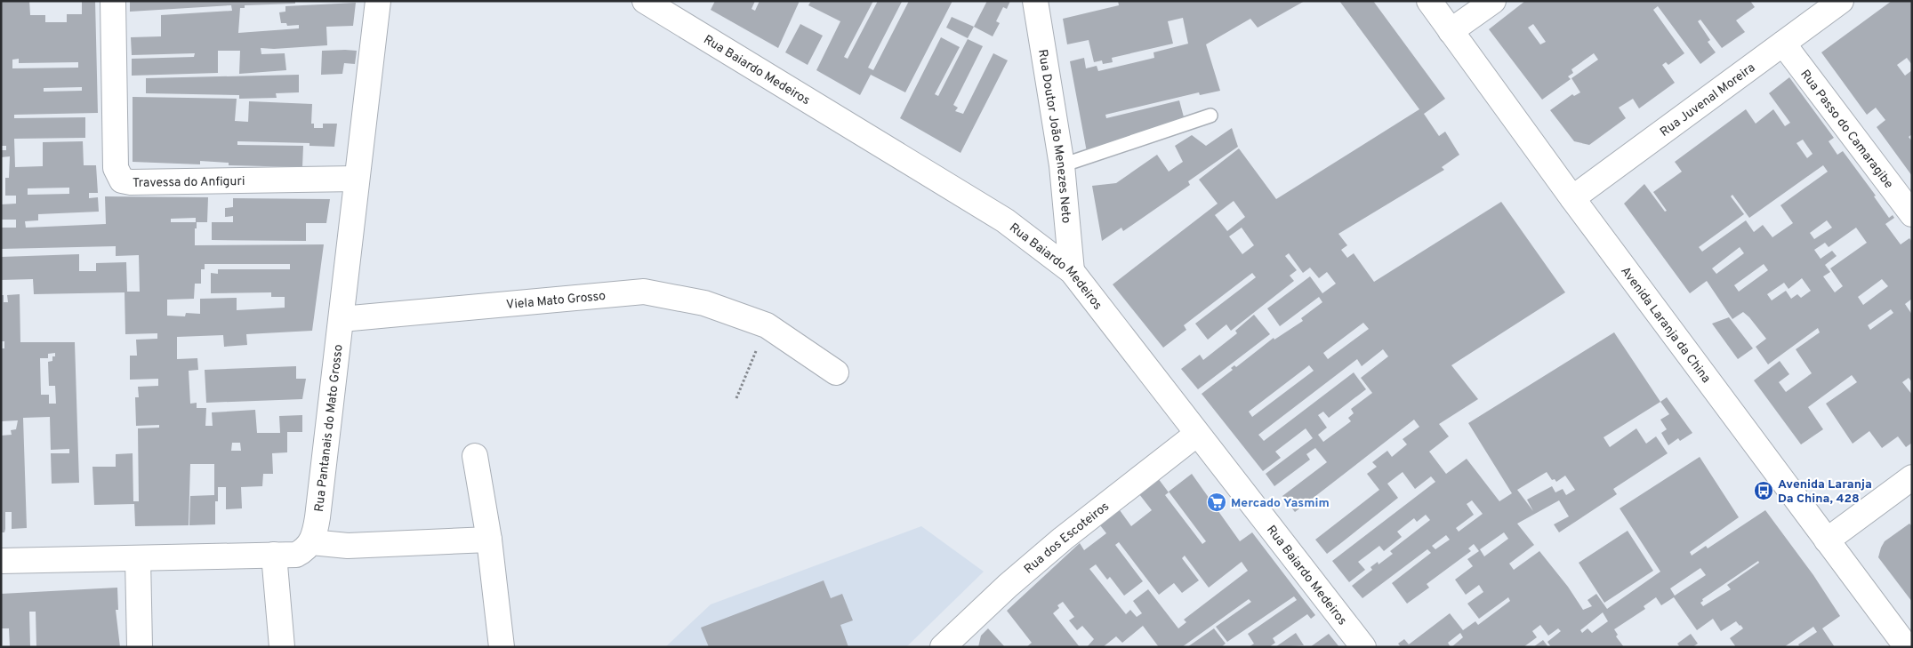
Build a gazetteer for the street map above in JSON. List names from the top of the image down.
{
  "streets": {
    "street": [
      "Rua Baiardo Medeiros",
      "Rua Juvenal Moreira",
      "Rua Passo do Camaragibe",
      "Rua Doutor João Menezes Neto",
      "Travessa do Anfiguri",
      "Viela Mato Grosso",
      "Avenida Laranja da China",
      "Rua Pantanais do Mato Grosso",
      "Rua dos Escoteiros"
    ]
  },
  "crossings": [
    ["Rua Baiardo Medeiros", "Rua Doutor João Menezes Neto"],
    ["Rua Baiardo Medeiros", "Rua dos Escoteiros"],
    ["Rua Juvenal Moreira", "Rua Passo do Camaragibe"],
    ["Rua Juvenal Moreira", "Avenida Laranja da China"],
    ["Travessa do Anfiguri", "Rua Pantanais do Mato Grosso"],
    ["Viela Mato Grosso", "Rua Pantanais do Mato Grosso"]
  ],
  "places": {
    "bus stop": ["Avenida Laranja Da China, 428"],
    "supermarket": ["Mercado Yasmim"]
  }
}
